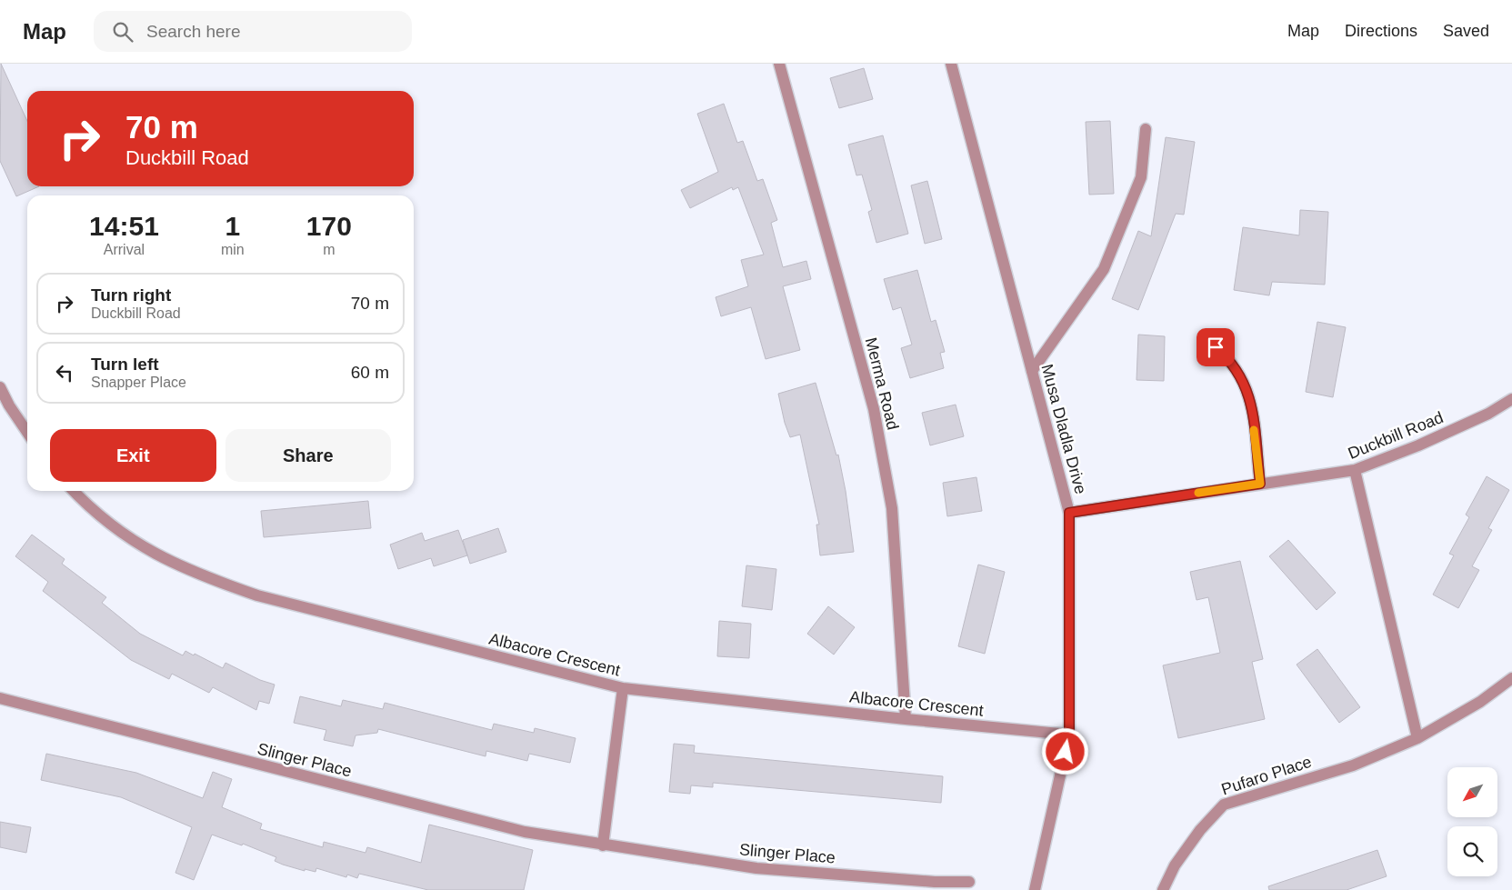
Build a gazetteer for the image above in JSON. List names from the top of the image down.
{
  "streets": {
    "street": [
      "Merma Road",
      "Musa Dladla Drive",
      "Duckbill Road",
      "Albacore Crescent",
      "Slinger Place",
      "Pufaro Place"
    ]
  },
  "crossings": [
    ["Merma Road", "Albacore Crescent"],
    ["Musa Dladla Drive", "Duckbill Road"],
    ["Musa Dladla Drive", "Albacore Crescent"]
  ],
  "north": "bottom left",
  "page": {
    "header": "Map",
    "search": "Search here",
    "nav": ["Map", "Directions", "Saved"],
    "turn": ["70 m", "Duckbill Road"],
    "eta": [
      "14:51",
      "Arrival",
      "1",
      "min",
      "170",
      "m"
    ],
    "list": [
      {
        "name": "Turn right",
        "note": "Duckbill Road",
        "value": "70 m"
      },
      {
        "name": "Turn left",
        "note": "Snapper Place",
        "value": "60 m"
      }
    ],
    "buttons": ["Exit", "Share"]
  }
}
